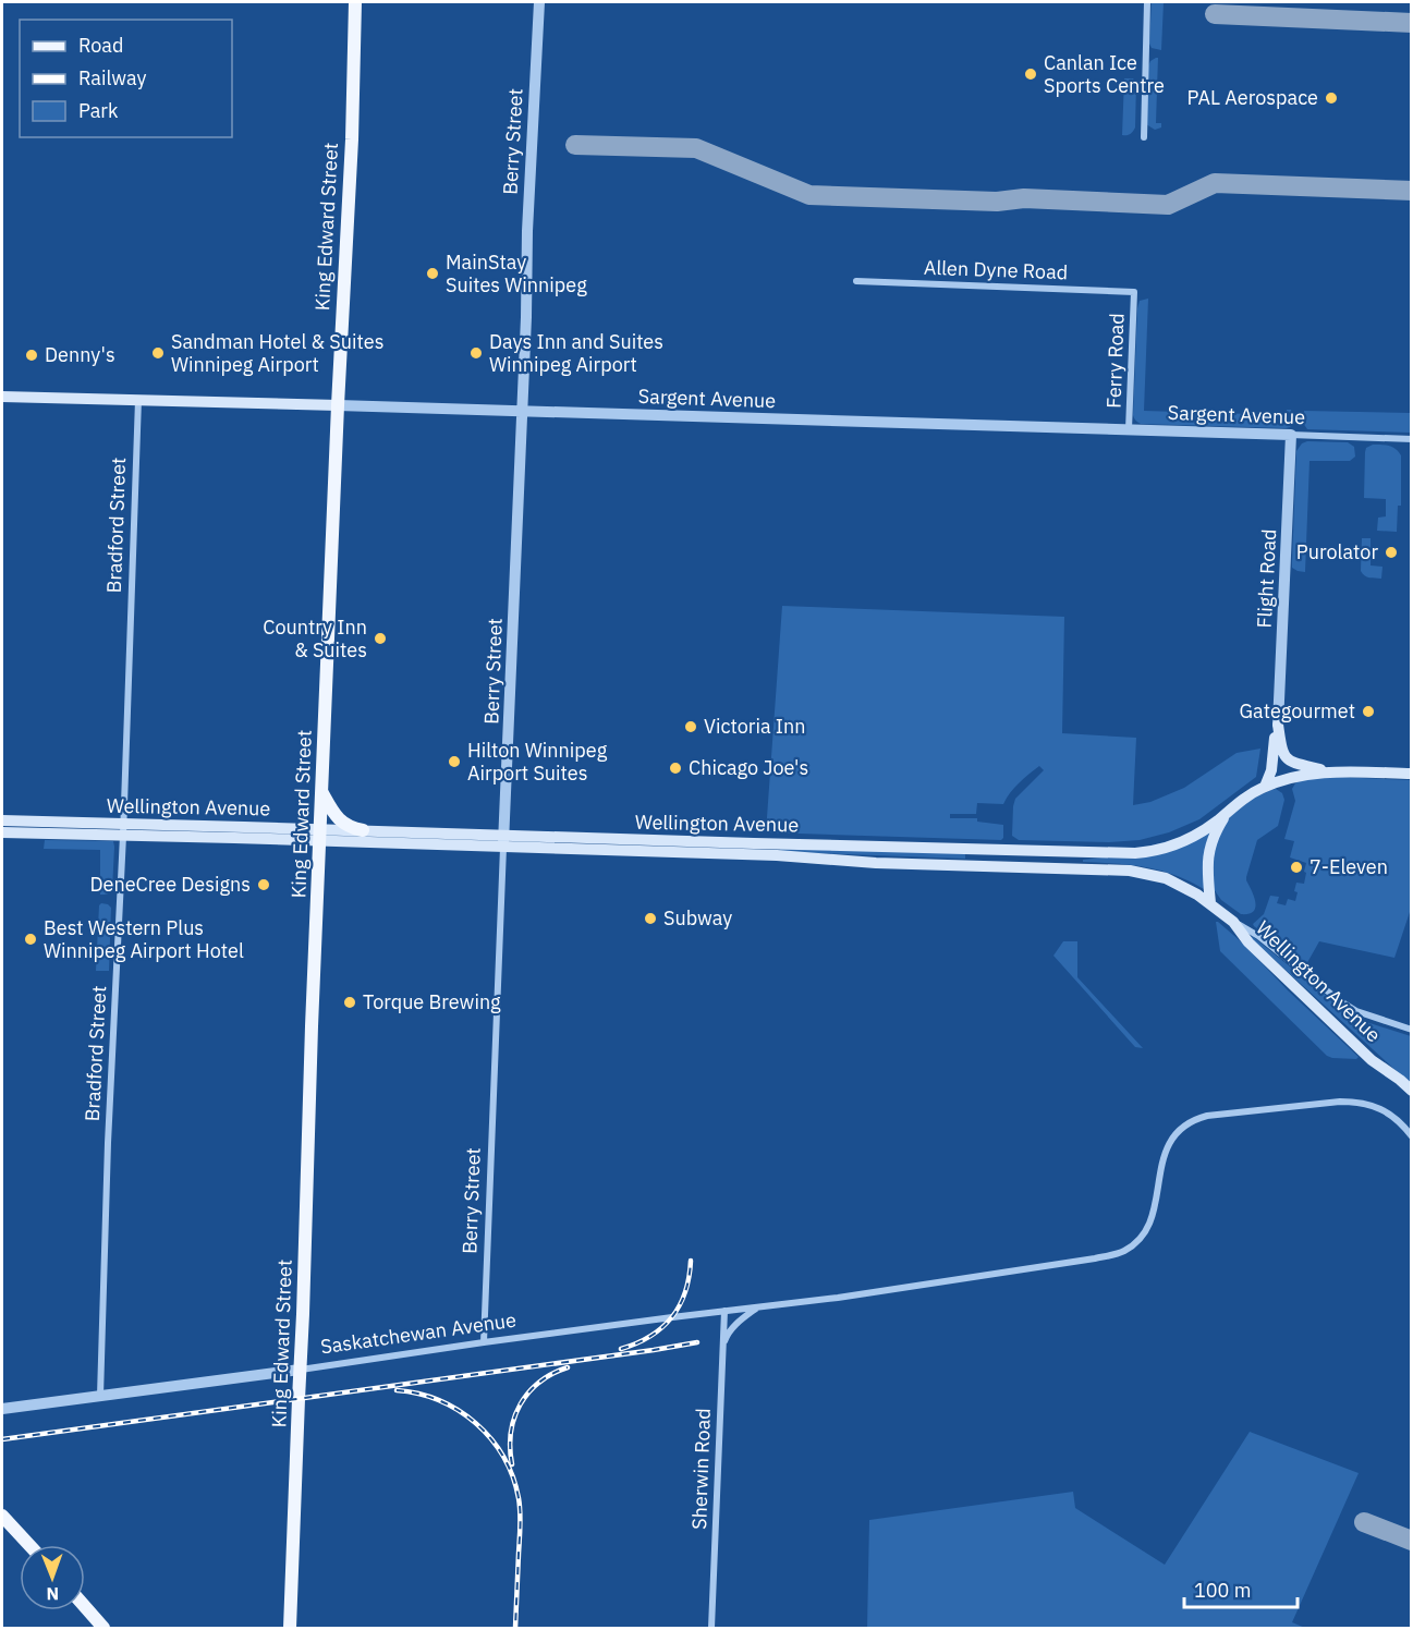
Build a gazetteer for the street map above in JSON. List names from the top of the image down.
{
  "streets": {
    "main road": ["King Edward Street", "Sargent Avenue", "Wellington Avenue"],
    "street": [
      "Berry Street",
      "Allen Dyne Road",
      "Ferry Road",
      "Bradford Street",
      "Flight Road",
      "Saskatchewan Avenue",
      "Sherwin Road"
    ]
  },
  "crossings": [
    ["Berry Street", "Sargent Avenue"],
    ["Berry Street", "Wellington Avenue"],
    ["Berry Street", "Saskatchewan Avenue"],
    ["King Edward Street", "Sargent Avenue"],
    ["King Edward Street", "Wellington Avenue"],
    ["King Edward Street", "Saskatchewan Avenue"],
    ["Allen Dyne Road", "Ferry Road"],
    ["Ferry Road", "Sargent Avenue"],
    ["Sargent Avenue", "Bradford Street"],
    ["Sargent Avenue", "Flight Road"],
    ["Bradford Street", "Wellington Avenue"],
    ["Bradford Street", "Saskatchewan Avenue"],
    ["Saskatchewan Avenue", "Sherwin Road"]
  ],
  "places": [
    "Canlan Ice Sports Centre",
    "PAL Aerospace",
    "MainStay Suites Winnipeg",
    "Sandman Hotel & Suites Winnipeg Airport",
    "Days Inn and Suites Winnipeg Airport",
    "Denny's",
    "Purolator",
    "Country Inn & Suites",
    "Gategourmet",
    "Victoria Inn",
    "Hilton Winnipeg Airport Suites",
    "Chicago Joe's",
    "7-Eleven",
    "DeneCree Designs",
    "Subway",
    "Best Western Plus Winnipeg Airport Hotel",
    "Torque Brewing"
  ],
  "legend": ["Road", "Railway", "Park"],
  "scale_bar": "100 m",
  "north": "bottom"
}
